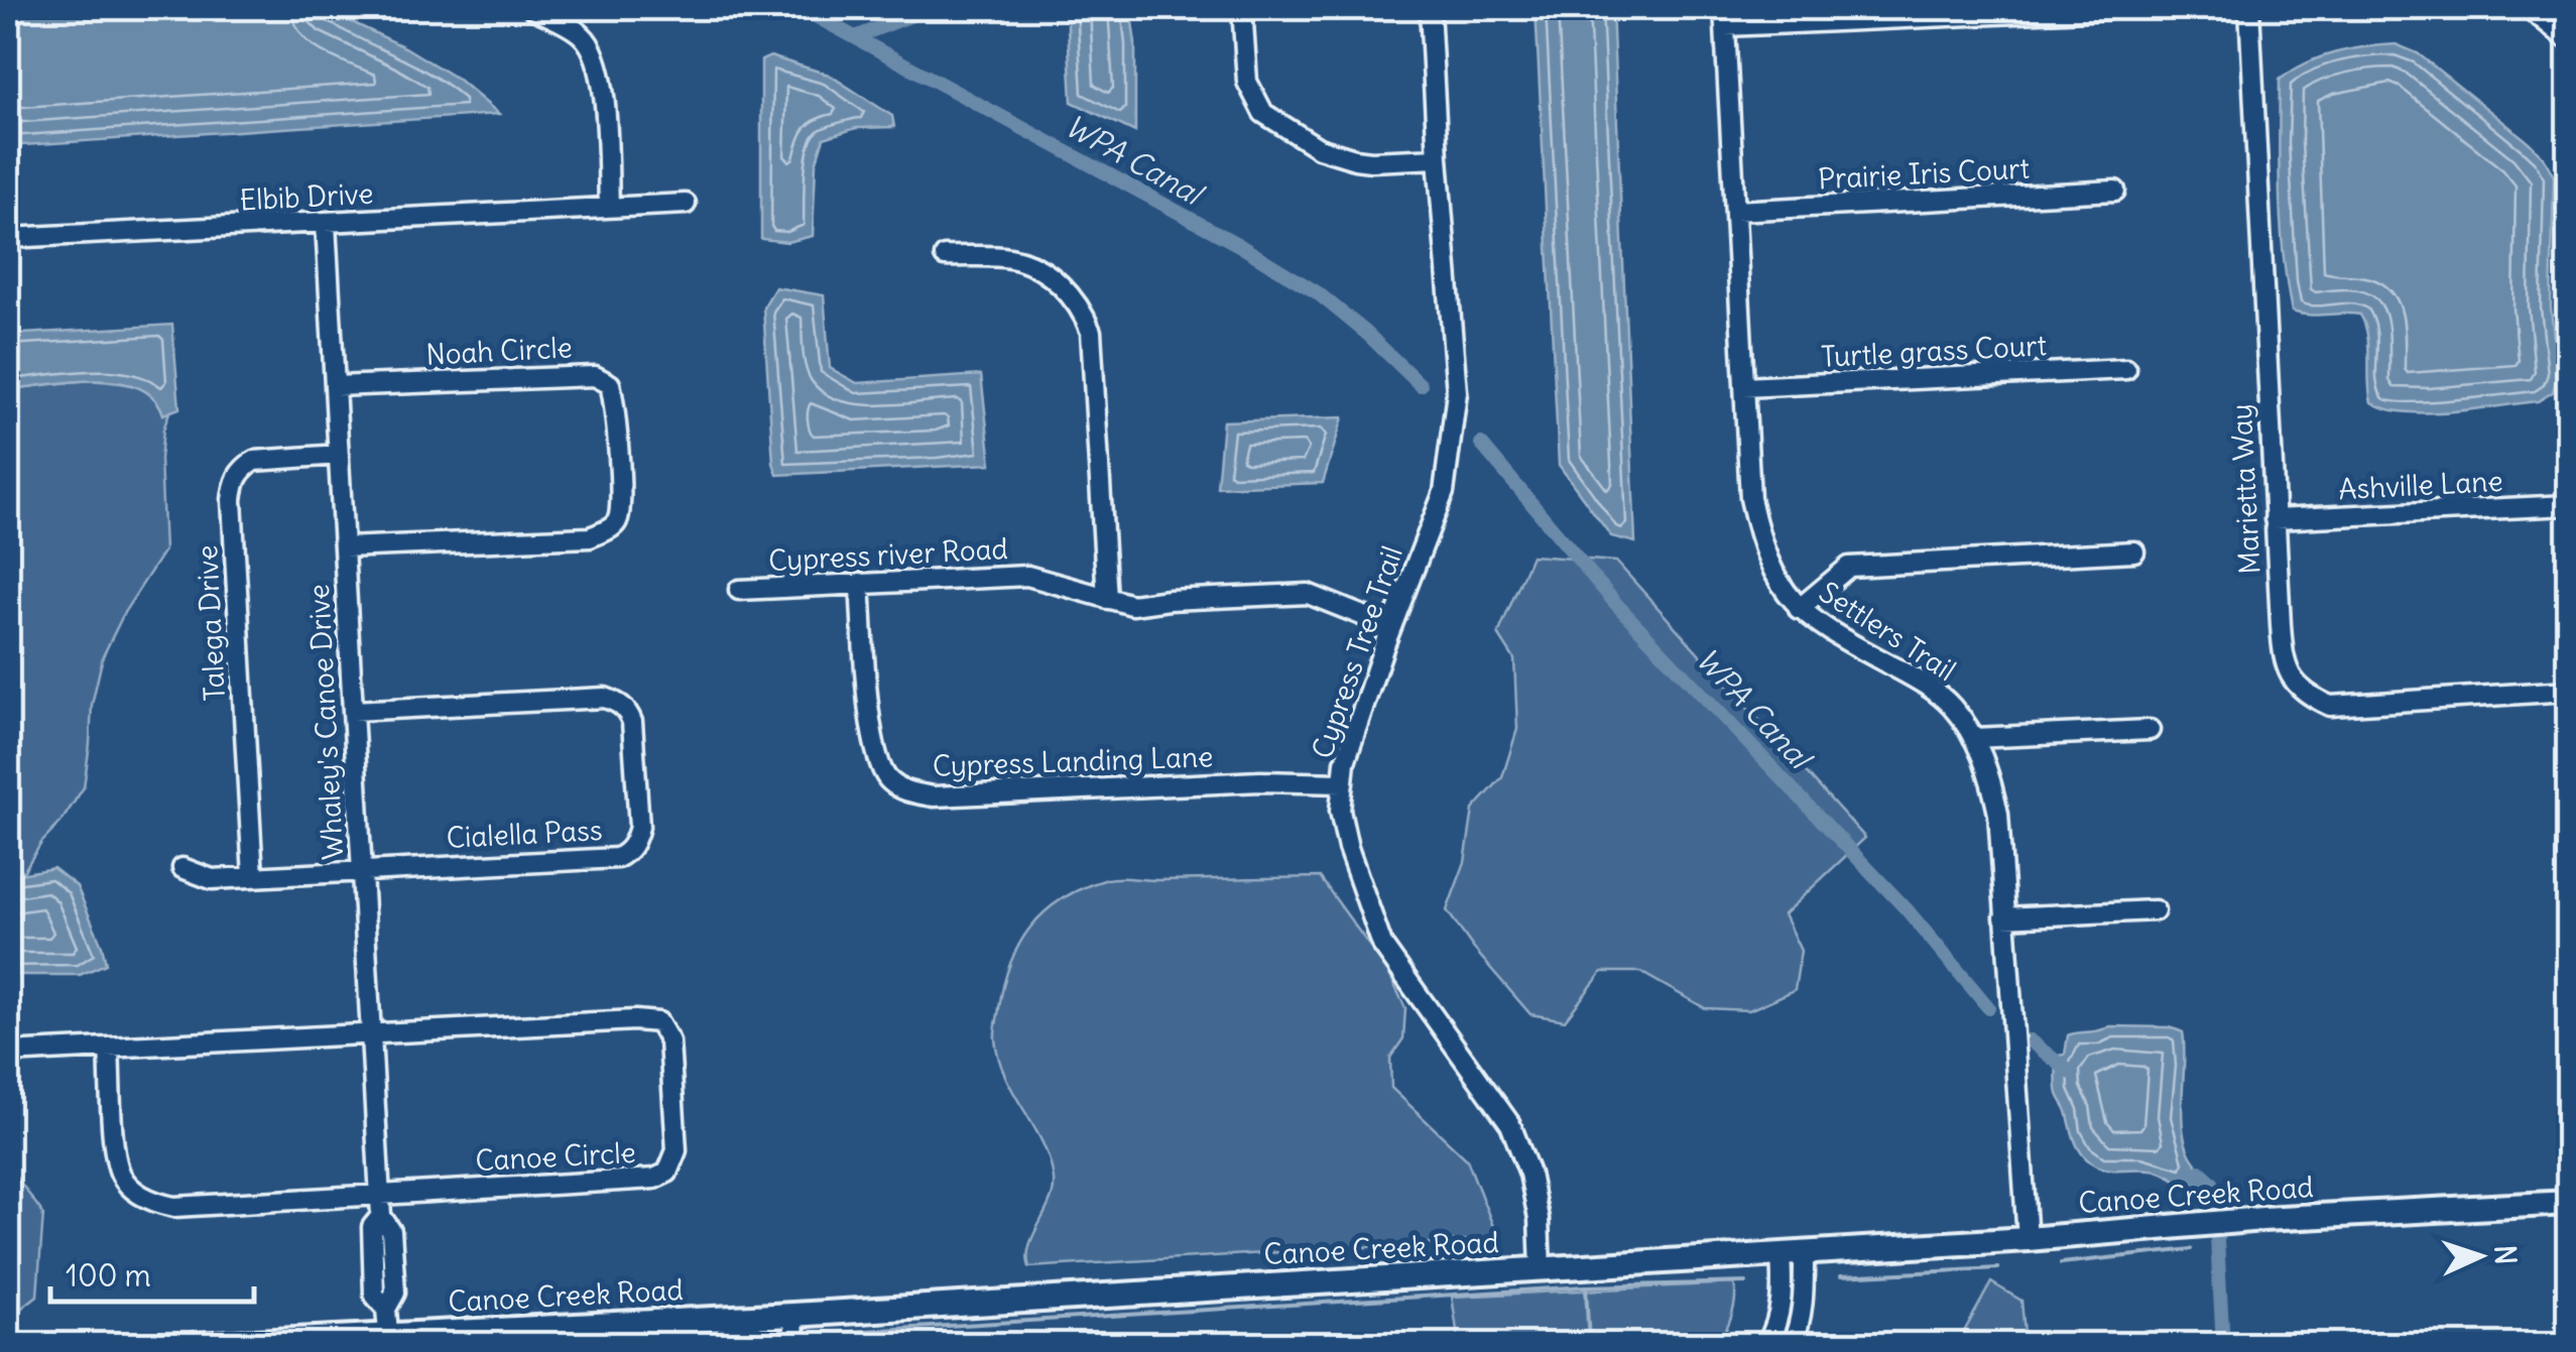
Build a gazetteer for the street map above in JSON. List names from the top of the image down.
{
  "streets": {
    "main road": ["Canoe Creek Road"],
    "street": [
      "Prairie Iris Court",
      "Elbib Drive",
      "Noah Circle",
      "Turtle grass Court",
      "Ashville Lane",
      "Marietta Way",
      "Cypress river Road",
      "Talega Drive",
      "Settlers Trail",
      "Cypress Tree Trail",
      "Whaley's Canoe Drive",
      "Cypress Landing Lane",
      "Cialella Pass",
      "Canoe Circle"
    ]
  },
  "crossings": [
    ["Prairie Iris Court", "Settlers Trail"],
    ["Elbib Drive", "Whaley's Canoe Drive"],
    ["Noah Circle", "Whaley's Canoe Drive"],
    ["Turtle grass Court", "Settlers Trail"],
    ["Ashville Lane", "Marietta Way"],
    ["Cypress river Road", "Cypress Tree Trail"],
    ["Cypress river Road", "Cypress Landing Lane"],
    ["Talega Drive", "Whaley's Canoe Drive"],
    ["Talega Drive", "Cialella Pass"],
    ["Settlers Trail", "Canoe Creek Road"],
    ["Cypress Tree Trail", "Cypress Landing Lane"],
    ["Cypress Tree Trail", "Canoe Creek Road"],
    ["Whaley's Canoe Drive", "Cialella Pass"],
    ["Whaley's Canoe Drive", "Canoe Circle"],
    ["Whaley's Canoe Drive", "Canoe Creek Road"]
  ],
  "water": ["WPA Canal"],
  "scale_bar": "100 m",
  "north": "right"
}
